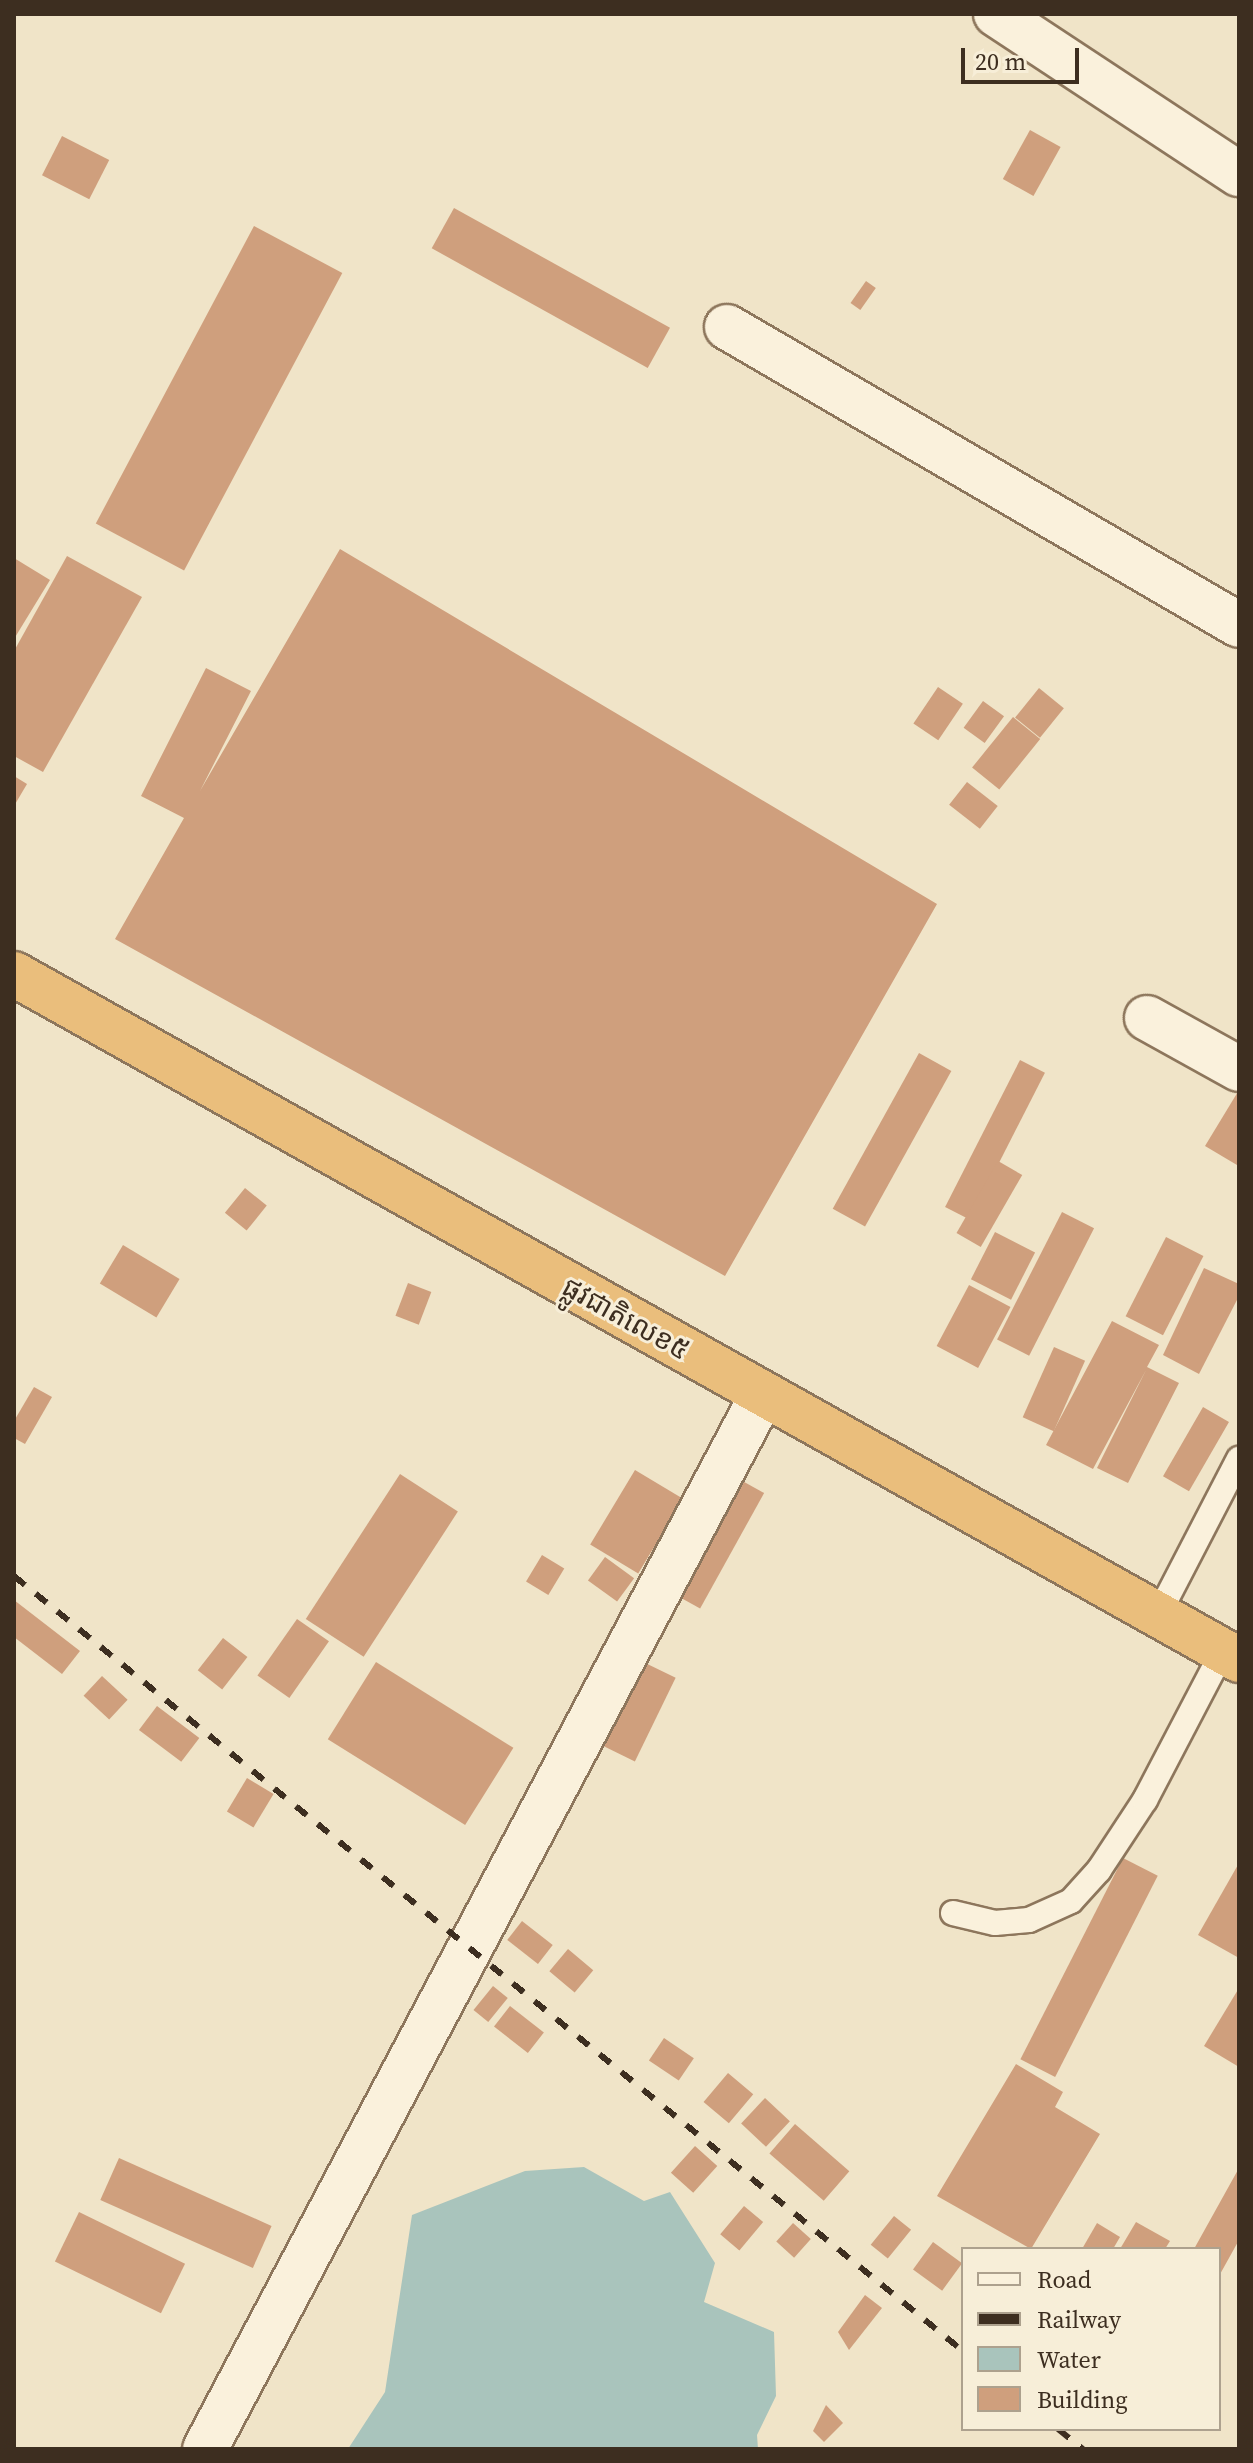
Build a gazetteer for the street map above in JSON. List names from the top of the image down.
{
  "streets": {
    "highway": ["ផ្លូវជាតិលេខ៥"]
  },
  "legend": [
    "Road",
    "Railway",
    "Water",
    "Building"
  ],
  "scale_bar": "20 m"
}
